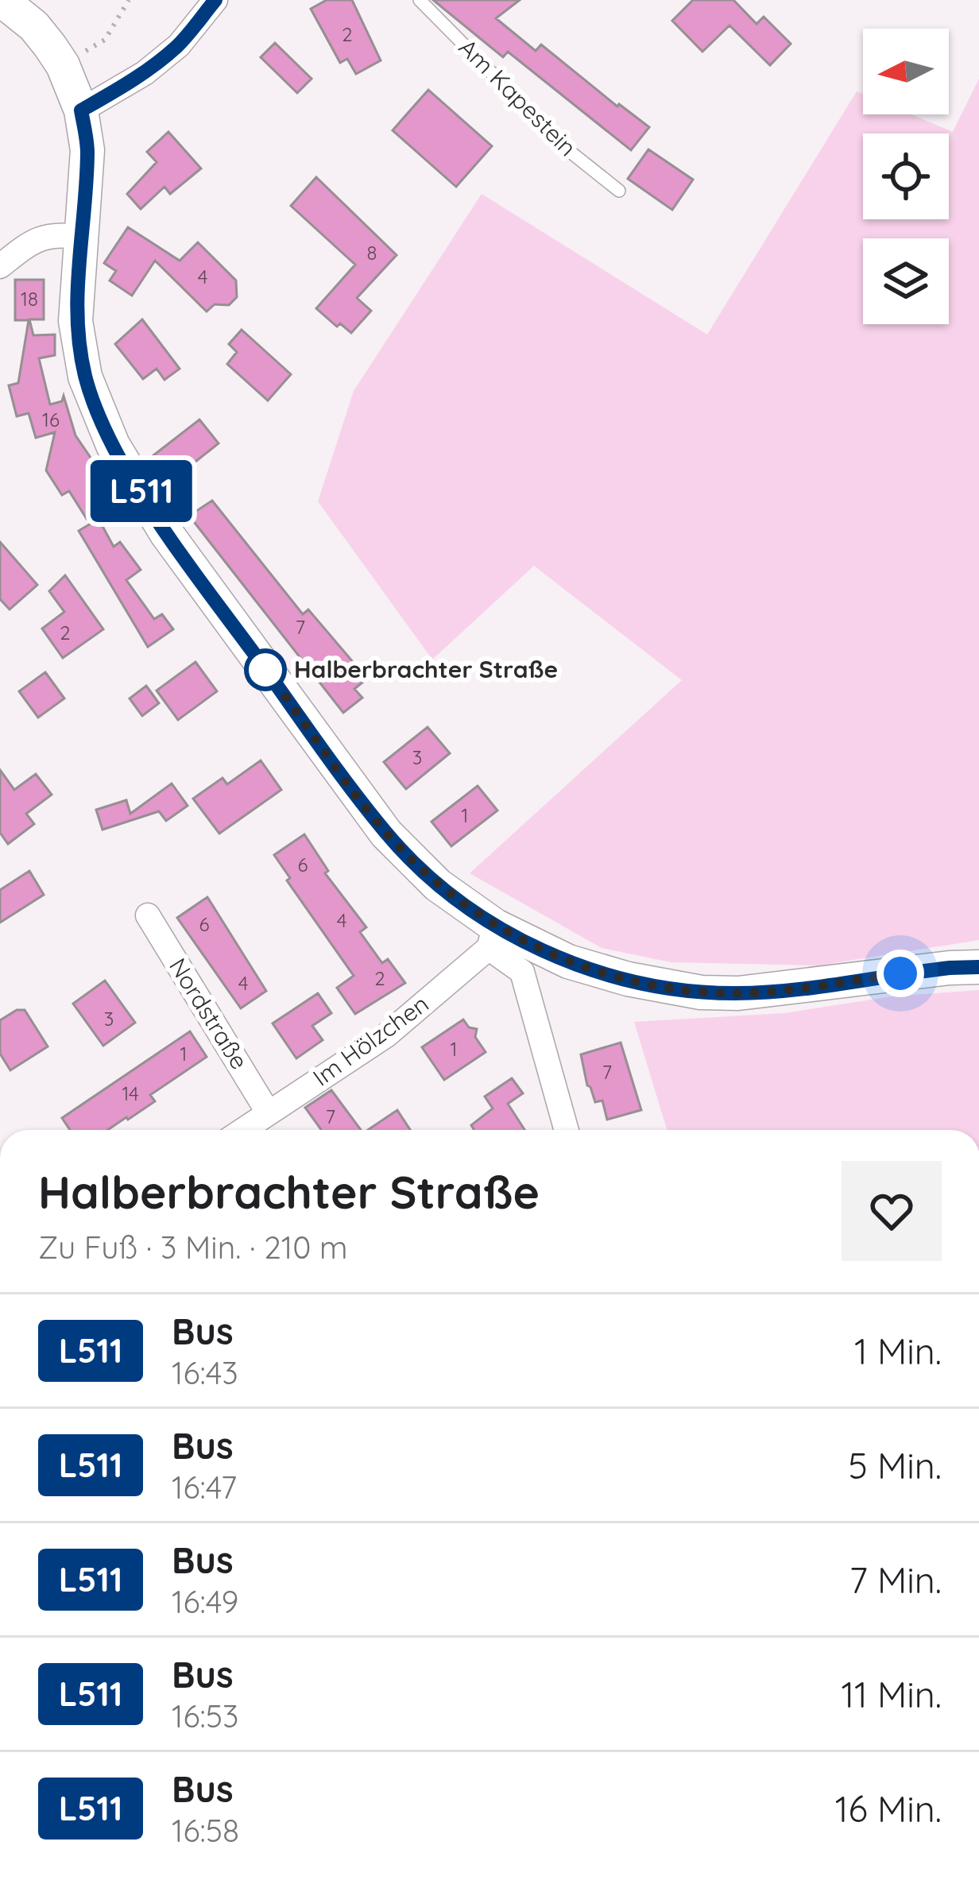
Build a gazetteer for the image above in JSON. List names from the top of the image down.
{
  "streets": {
    "street": ["Nordstraße", "Im Hölzchen"],
    "lane": ["Am Kapestein"]
  },
  "crossings": [
    ["Nordstraße", "Im Hölzchen"]
  ],
  "places": ["Halberbrachter Straße"],
  "lines": ["bus line L511"],
  "house_numbers": [
    "2",
    "8",
    "4",
    "18",
    "16",
    "7",
    "2",
    "3",
    "1",
    "6",
    "4",
    "6",
    "2",
    "4",
    "3",
    "1",
    "1",
    "7",
    "14",
    "7"
  ],
  "north": "left",
  "page": {
    "on_map": "L511",
    "heading": ["Halberbrachter Straße", "Zu Fuß · 3 Min. · 210 m"],
    "list": [
      {
        "mark": "L511",
        "name": "Bus",
        "note": "16:43",
        "value": "1 Min."
      },
      {
        "mark": "L511",
        "name": "Bus",
        "note": "16:47",
        "value": "5 Min."
      },
      {
        "mark": "L511",
        "name": "Bus",
        "note": "16:49",
        "value": "7 Min."
      },
      {
        "mark": "L511",
        "name": "Bus",
        "note": "16:53",
        "value": "11 Min."
      },
      {
        "mark": "L511",
        "name": "Bus",
        "note": "16:58",
        "value": "16 Min."
      }
    ]
  }
}
